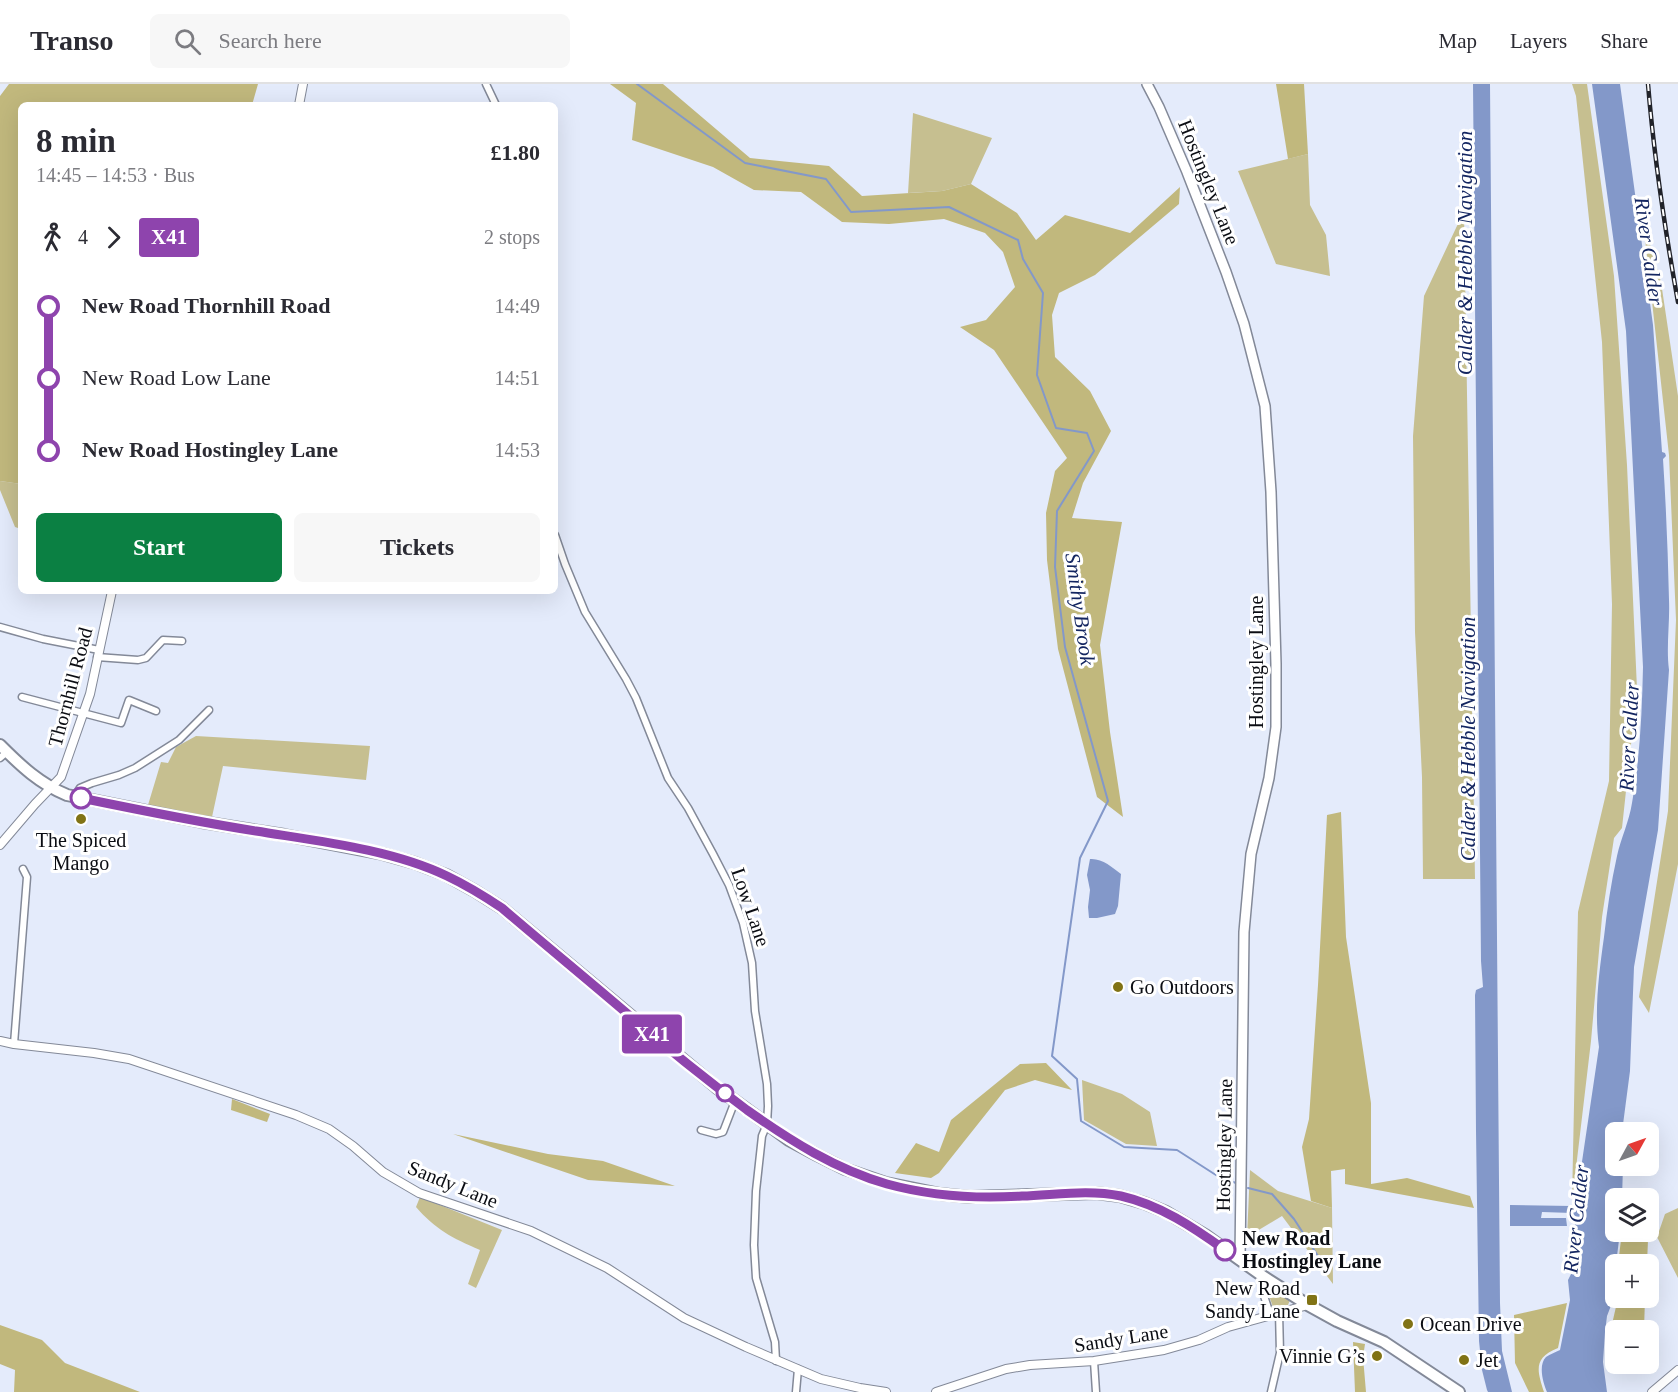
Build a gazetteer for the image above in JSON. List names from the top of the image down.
{
  "streets": {
    "main road": ["Hostingley Lane"],
    "street": ["Thornhill Road", "Low Lane", "Sandy Lane"]
  },
  "crossings": [
    ["Low Lane", "Sandy Lane"]
  ],
  "water": ["River Calder", "Calder & Hebble Navigation", "Smithy Brook"],
  "places": {
    "other": [
      "The Spiced Mango",
      "Go Outdoors",
      "New Road Hostingley Lane",
      "Ocean Drive",
      "Vinnie G’s",
      "Jet"
    ],
    "transit": ["New Road Sandy Lane"]
  },
  "lines": ["bus line X41"],
  "north": "top right",
  "page": {
    "header": "Transo",
    "search": "Search here",
    "nav": ["Map", "Layers", "Share"],
    "on_map": "X41",
    "heading": ["8 min", "14:45 – 14:53 · Bus", "£1.80"],
    "legs": ["4", "X41", "2 stops"],
    "list": [
      {
        "name": "New Road Thornhill Road",
        "value": "14:49"
      },
      {
        "name": "New Road Low Lane",
        "value": "14:51"
      },
      {
        "name": "New Road Hostingley Lane",
        "value": "14:53"
      }
    ],
    "buttons": ["Start", "Tickets"],
    "map_buttons": ["+", "−"]
  }
}
